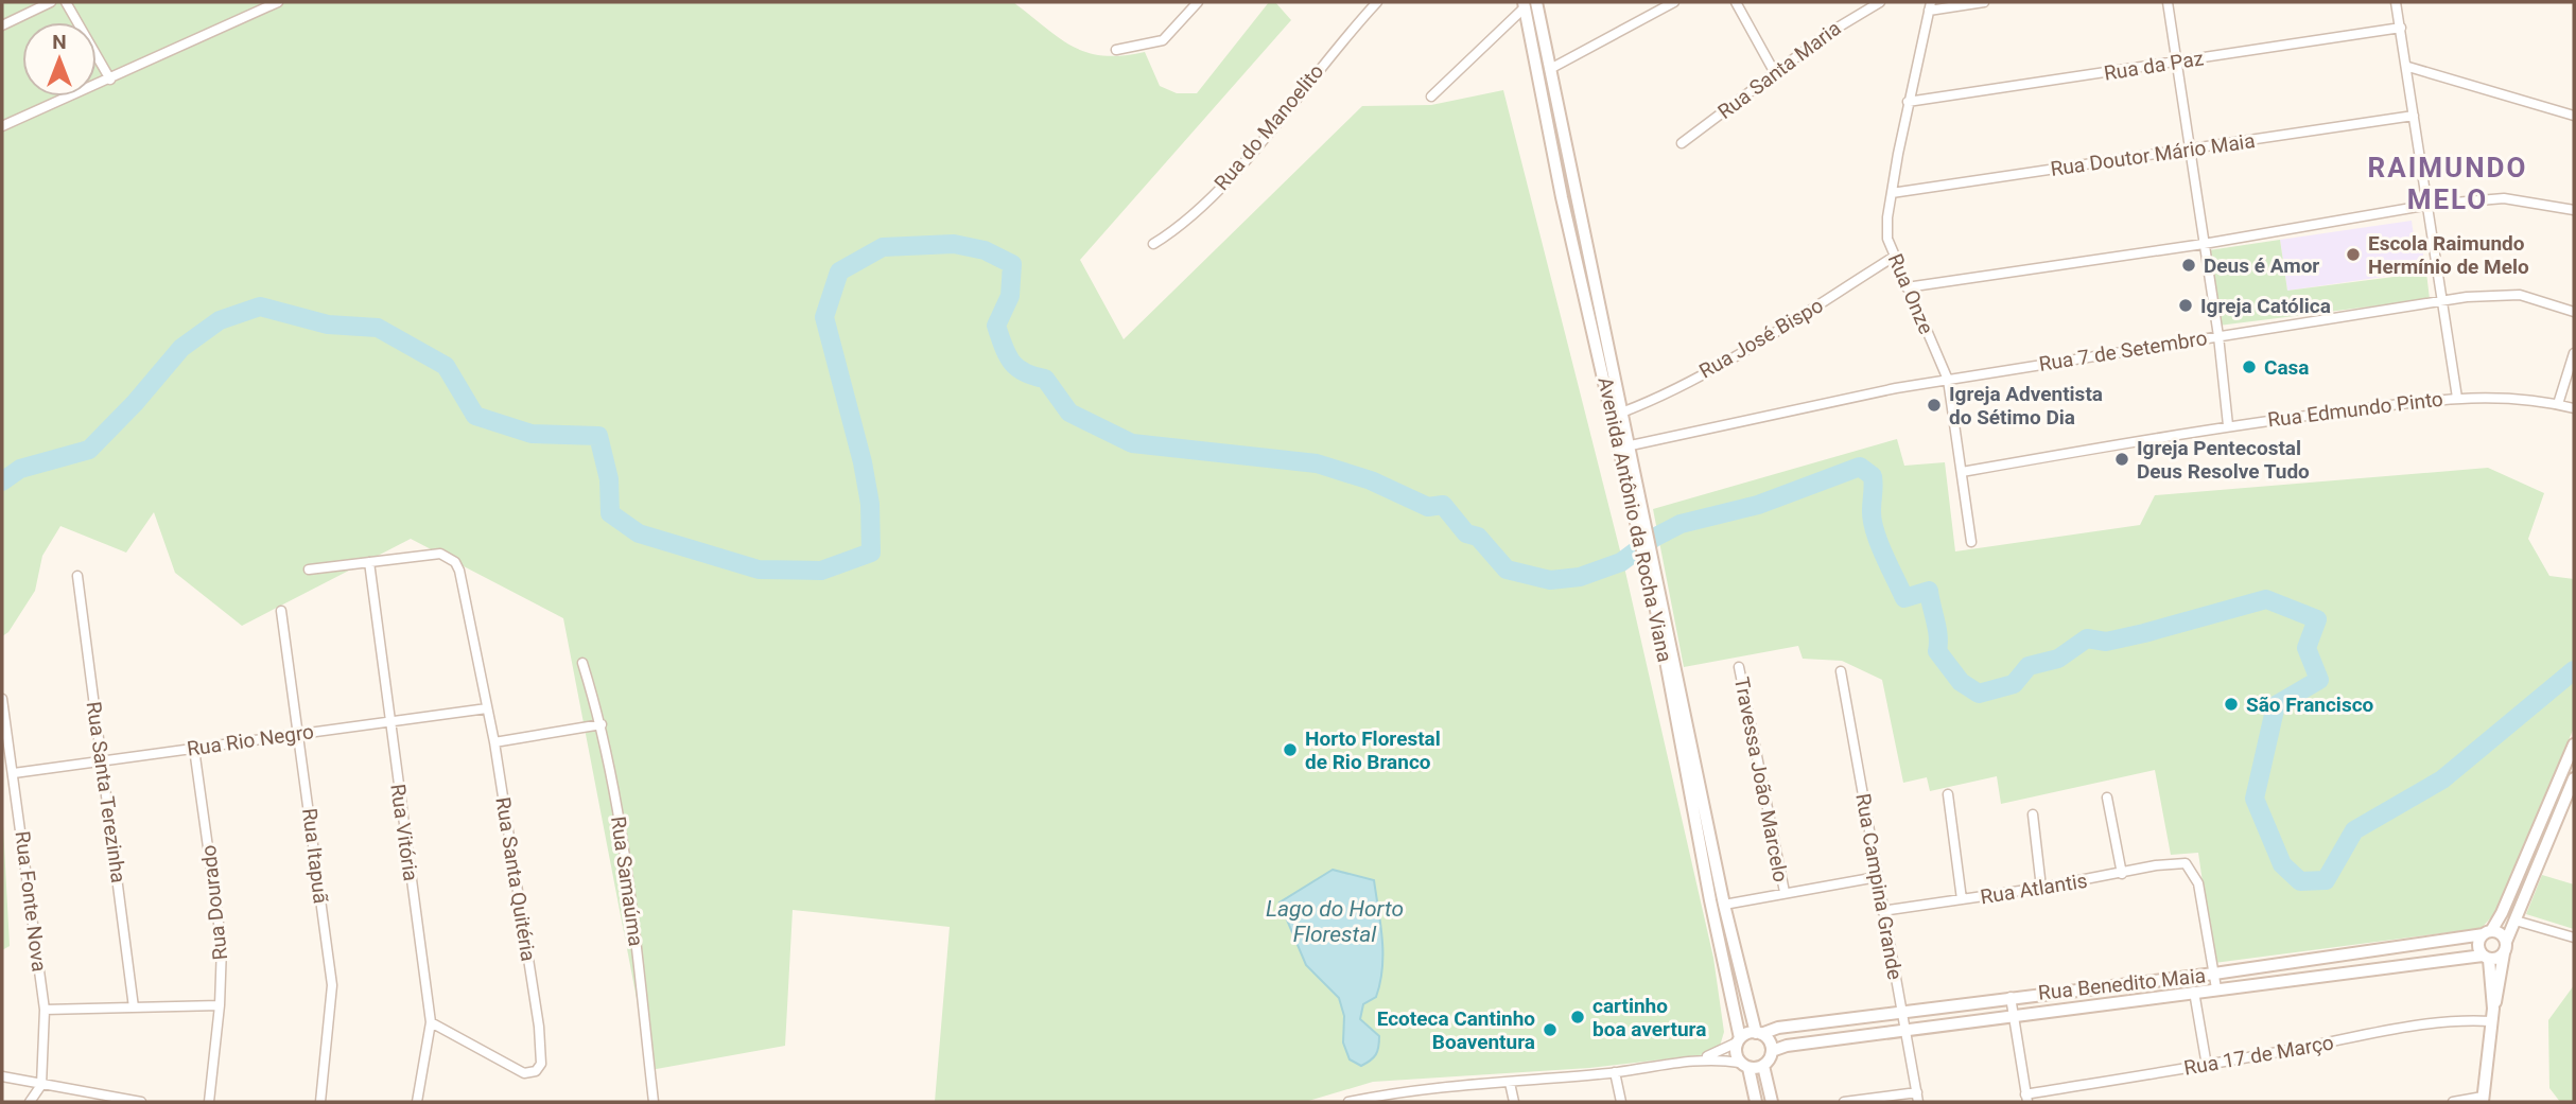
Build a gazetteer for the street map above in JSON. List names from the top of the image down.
{
  "streets": {
    "main road": ["Avenida Antônio da Rocha Viana", "Rua Benedito Maia"],
    "street": [
      "Rua da Paz",
      "Rua Santa Maria",
      "Rua do Manoelito",
      "Rua Doutor Mário Maia",
      "Rua Onze",
      "Rua José Bispo",
      "Rua 7 de Setembro",
      "Rua Edmundo Pinto",
      "Rua Rio Negro",
      "Travessa João Marcelo",
      "Rua Santa Terezinha",
      "Rua Vitória",
      "Rua Itapuã",
      "Rua Santa Quitéria",
      "Rua Samaúma",
      "Rua Campina Grande",
      "Rua Atlantis",
      "Rua Fonte Nova",
      "Rua Dourado",
      "Rua 17 de Março"
    ]
  },
  "crossings": [
    ["Rua da Paz", "Rua Onze"],
    ["Rua Doutor Mário Maia", "Rua Onze"],
    ["Rua Onze", "Rua José Bispo"],
    ["Rua Onze", "Rua 7 de Setembro"],
    ["Rua Onze", "Rua Edmundo Pinto"],
    ["Rua José Bispo", "Avenida Antônio da Rocha Viana"],
    ["Rua 7 de Setembro", "Avenida Antônio da Rocha Viana"],
    ["Avenida Antônio da Rocha Viana", "Rua Benedito Maia"],
    ["Rua Rio Negro", "Rua Santa Terezinha"],
    ["Rua Rio Negro", "Rua Vitória"],
    ["Rua Rio Negro", "Rua Itapuã"],
    ["Rua Rio Negro", "Rua Santa Quitéria"],
    ["Rua Rio Negro", "Rua Fonte Nova"],
    ["Rua Rio Negro", "Rua Dourado"],
    ["Rua Vitória", "Rua Santa Quitéria"],
    ["Rua Campina Grande", "Rua Atlantis"],
    ["Rua Campina Grande", "Rua Benedito Maia"],
    ["Rua Atlantis", "Rua Benedito Maia"]
  ],
  "districts": ["RAIMUNDO MELO"],
  "water": ["Lago do Horto Florestal"],
  "places": [
    "Escola Raimundo Hermínio de Melo",
    "Deus é Amor",
    "Igreja Católica",
    "Casa",
    "Igreja Adventista do Sétimo Dia",
    "Igreja Pentecostal Deus Resolve Tudo",
    "São Francisco",
    "Horto Florestal de Rio Branco",
    "cartinho boa avertura",
    "Ecoteca Cantinho Boaventura"
  ],
  "north": "top"
}
